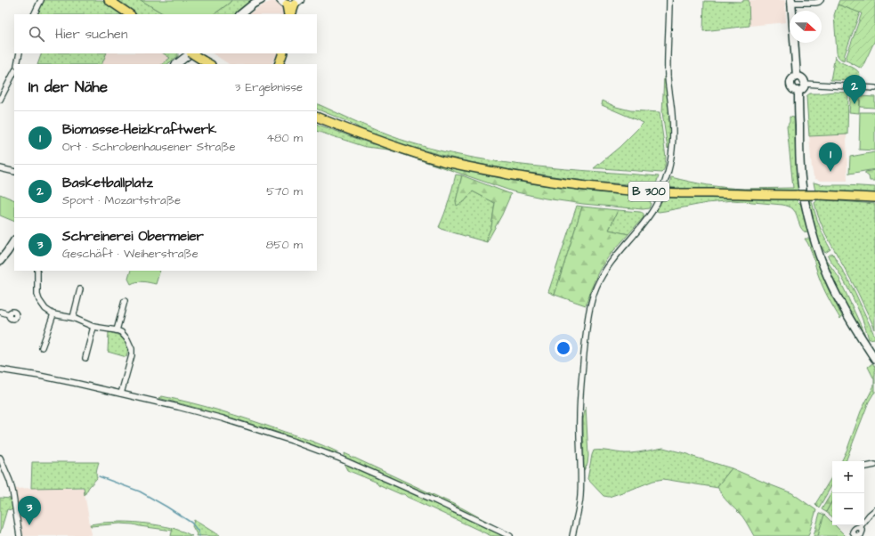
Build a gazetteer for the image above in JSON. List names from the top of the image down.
{
  "streets": {
    "highway": ["B 300"]
  },
  "north": "right",
  "page": {
    "search": "Hier suchen",
    "heading": ["In der Nähe", "3 Ergebnisse"],
    "pins": ["2", "1", "3"],
    "list": [
      {
        "mark": "1",
        "name": "Biomasse-Heizkraftwerk",
        "note": "Ort · Schrobenhausener Straße",
        "value": "480 m"
      },
      {
        "mark": "2",
        "name": "Basketballplatz",
        "note": "Sport · Mozartstraße",
        "value": "570 m"
      },
      {
        "mark": "3",
        "name": "Schreinerei Obermeier",
        "note": "Geschäft · Weiherstraße",
        "value": "850 m"
      }
    ],
    "map_buttons": ["+", "−"]
  }
}
